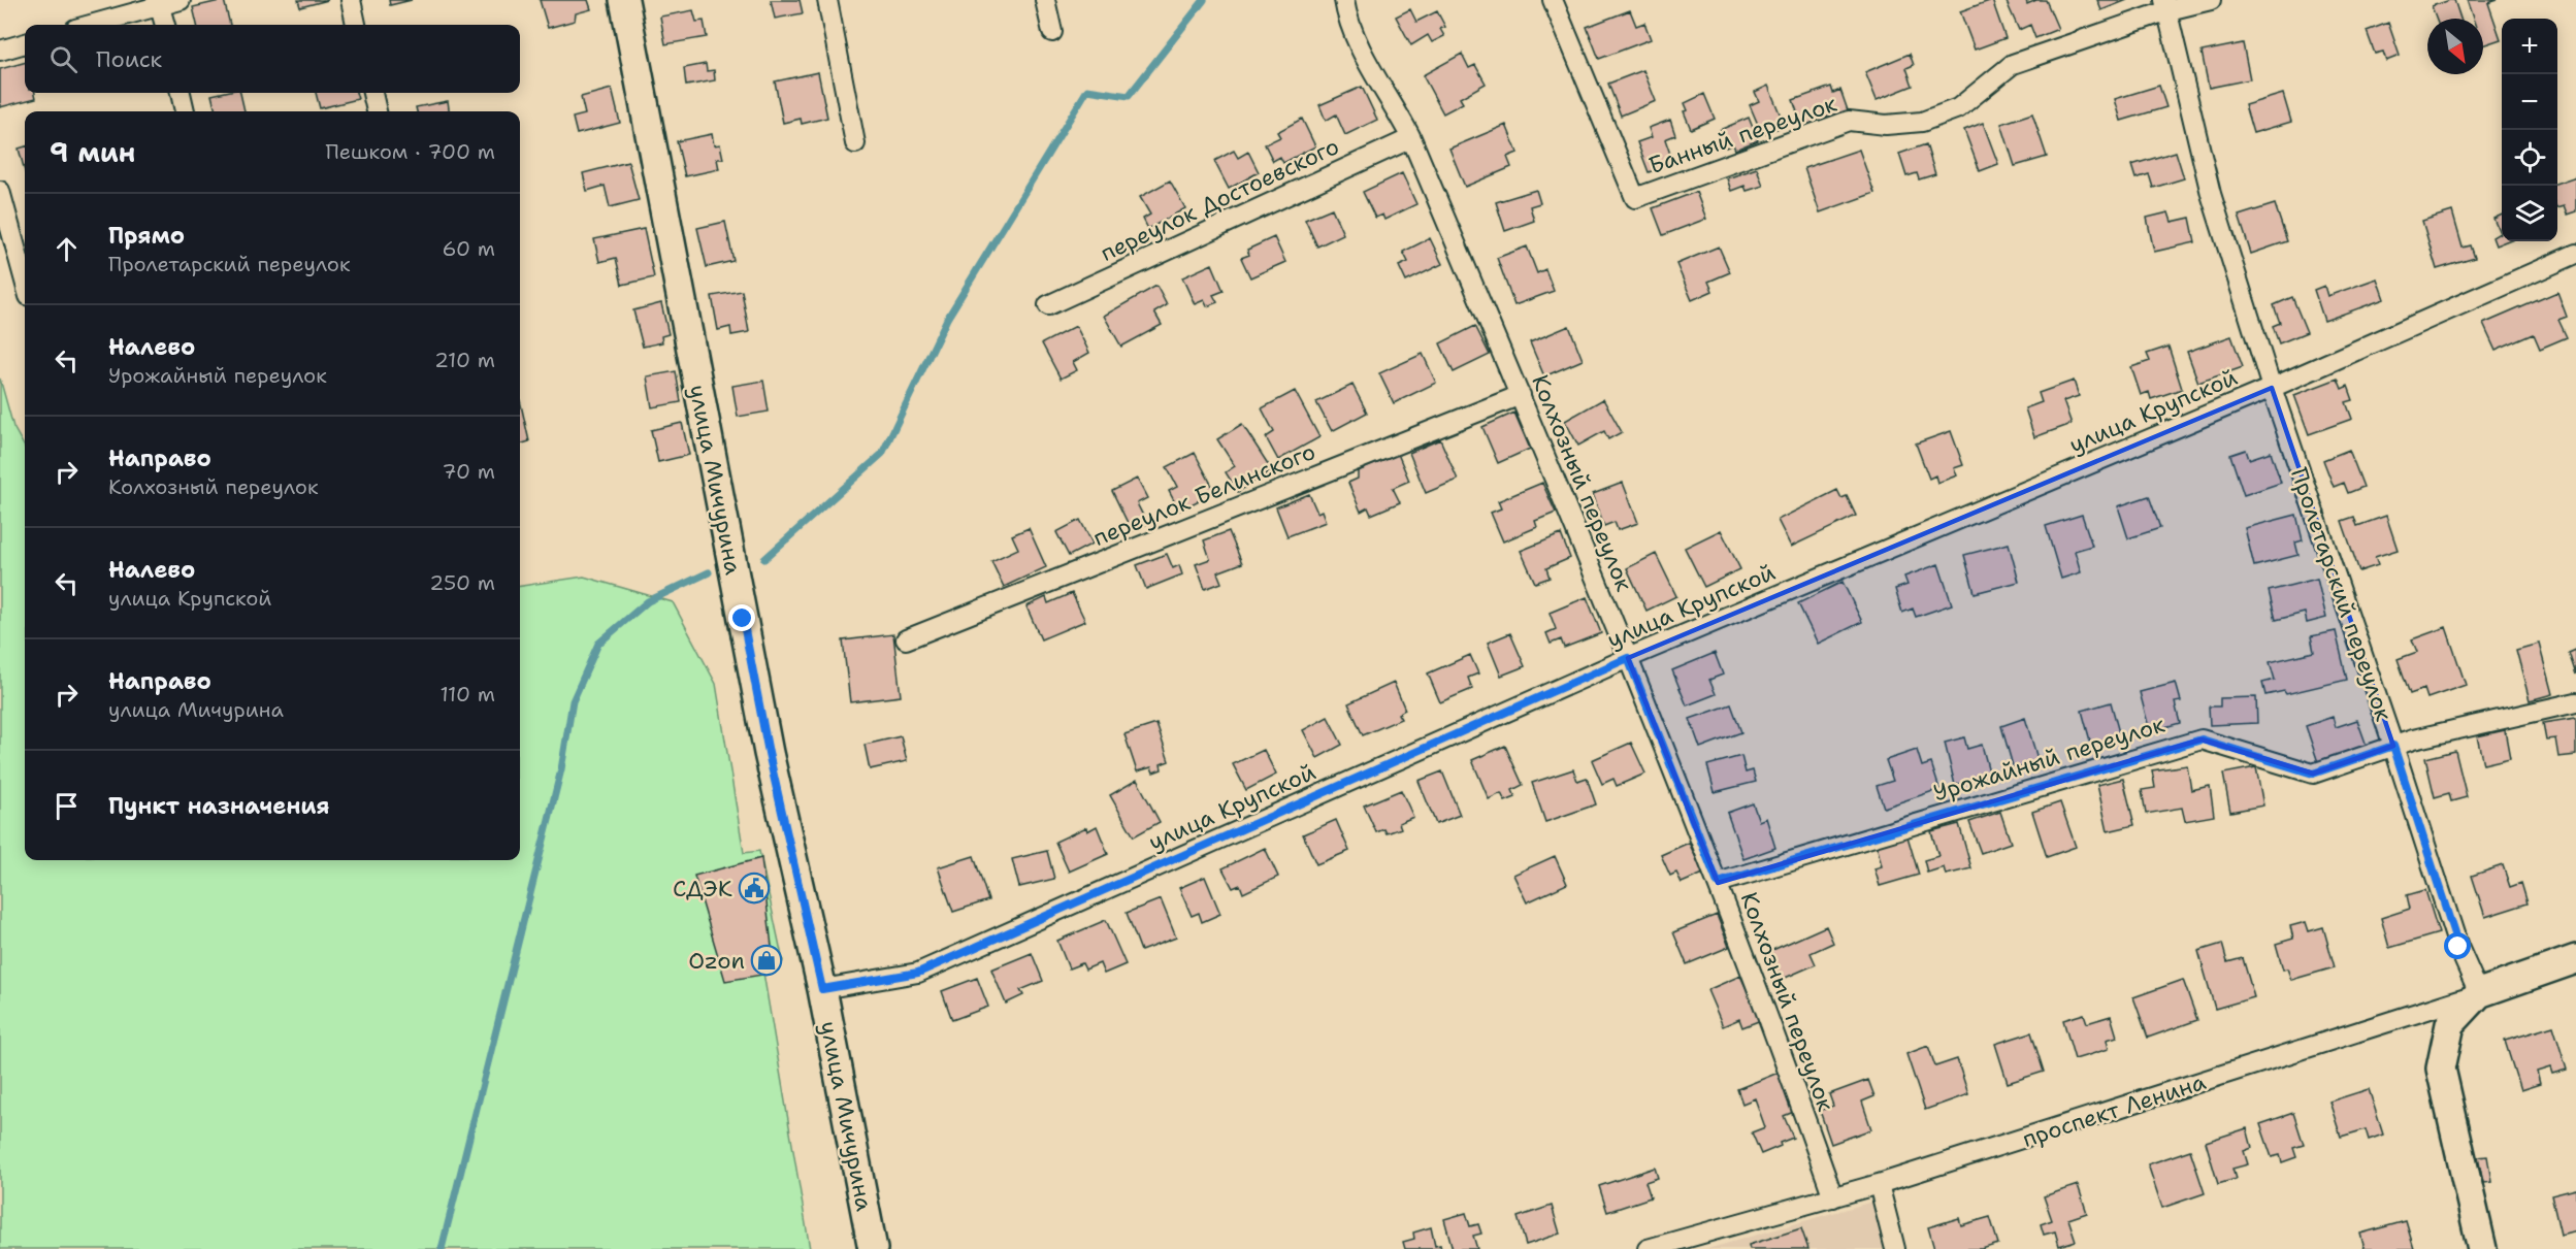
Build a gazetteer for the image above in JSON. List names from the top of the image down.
{
  "streets": {
    "street": [
      "Банный переулок",
      "переулок Достоевского",
      "улица Крупской",
      "улица Мичурина",
      "Колхозный переулок",
      "переулок Белинского",
      "Пролетарский переулок",
      "Урожайный переулок",
      "проспект Ленина"
    ]
  },
  "crossings": [
    ["Банный переулок", "Пролетарский переулок"],
    ["переулок Достоевского", "Колхозный переулок"],
    ["улица Крупской", "улица Мичурина"],
    ["улица Крупской", "Колхозный переулок"],
    ["улица Крупской", "Пролетарский переулок"],
    ["Колхозный переулок", "переулок Белинского"],
    ["Колхозный переулок", "Урожайный переулок"],
    ["Колхозный переулок", "проспект Ленина"],
    ["Пролетарский переулок", "Урожайный переулок"],
    ["Пролетарский переулок", "проспект Ленина"]
  ],
  "places": {
    "public building": ["СДЭК"],
    "shop": ["Ozon"]
  },
  "north": "bottom right",
  "page": {
    "map_buttons": ["+", "−"],
    "search": "Поиск",
    "heading": ["9 мин", "Пешком · 700 m"],
    "list": [
      ["Прямо", "Пролетарский переулок", "60 m"],
      ["Налево", "Урожайный переулок", "210 m"],
      ["Направо", "Колхозный переулок", "70 m"],
      ["Налево", "улица Крупской", "250 m"],
      ["Направо", "улица Мичурина", "110 m"],
      "Пункт назначения"
    ]
  }
}
